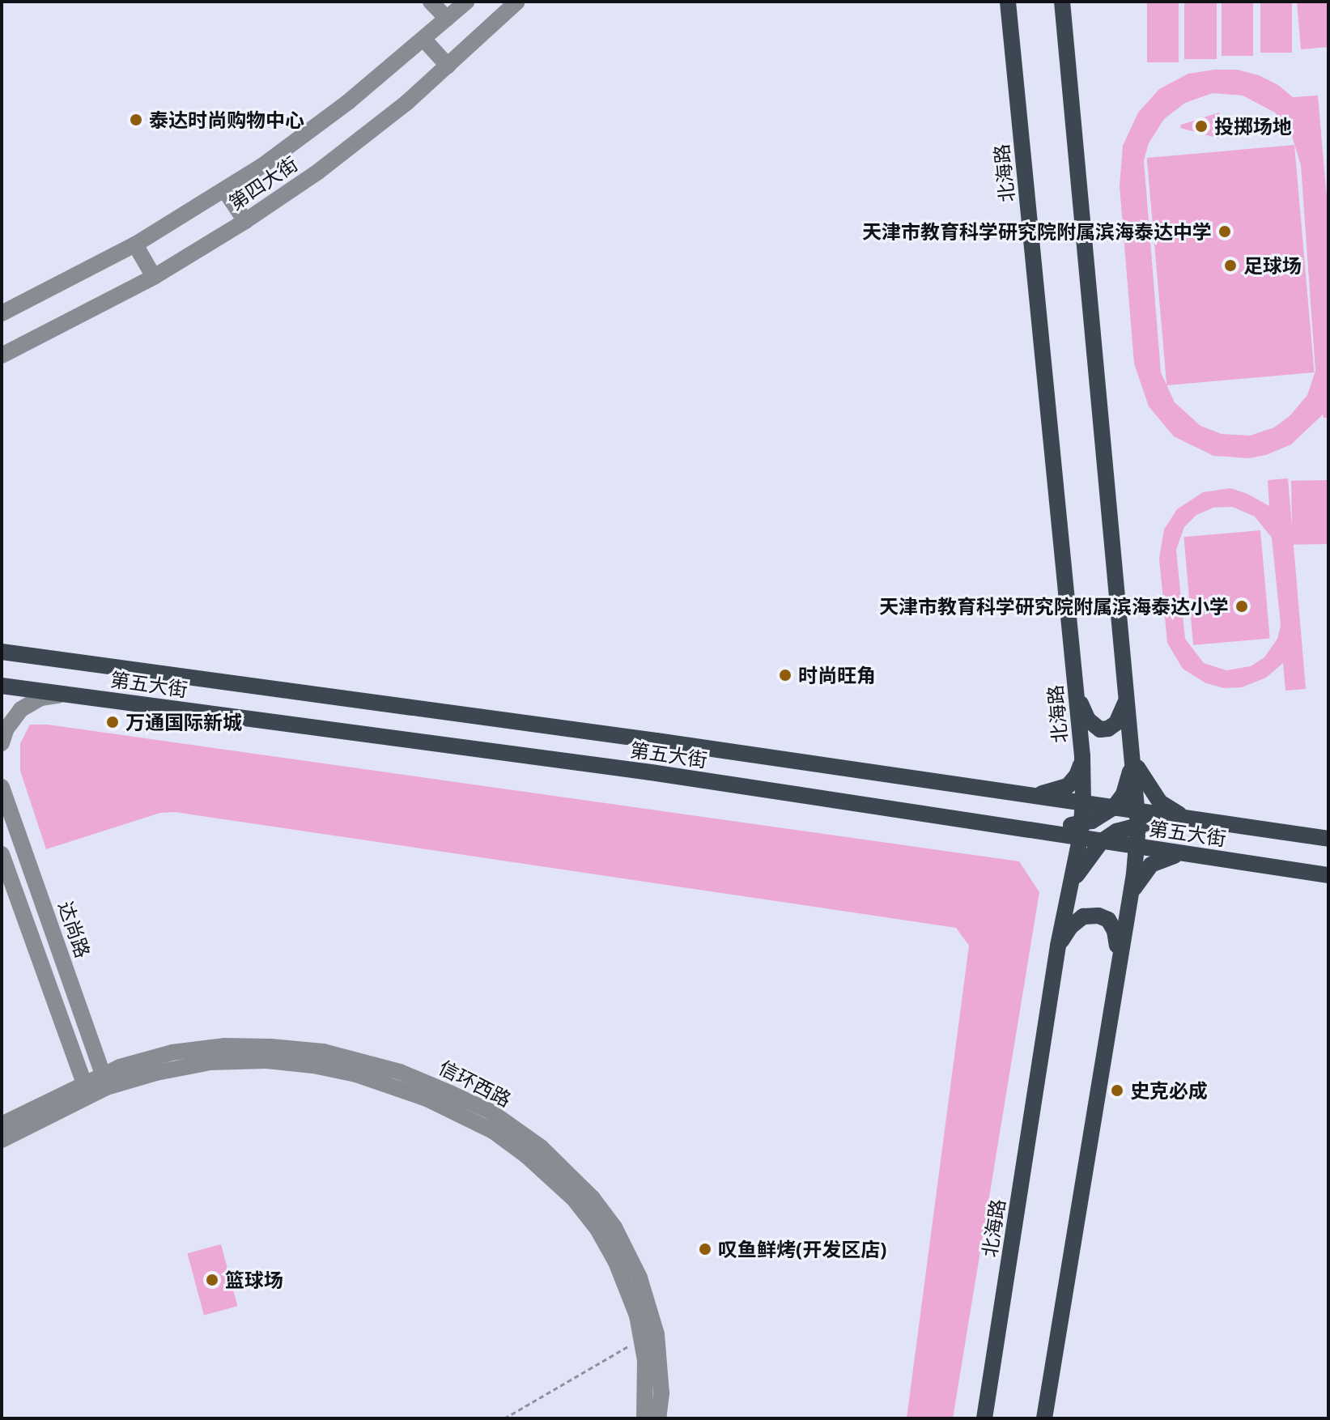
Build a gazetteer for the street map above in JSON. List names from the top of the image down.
{
  "streets": {
    "main road": ["北海路", "第五大街"],
    "street": ["第四大街", "达尚路", "信环西路"]
  },
  "crossings": [
    ["北海路", "第五大街"],
    ["达尚路", "信环西路"]
  ],
  "places": [
    "泰达时尚购物中心",
    "投掷场地",
    "天津市教育科学研究院附属滨海泰达中学",
    "足球场",
    "天津市教育科学研究院附属滨海泰达小学",
    "时尚旺角",
    "万通国际新城",
    "史克必成",
    "叹鱼鲜烤(开发区店)",
    "篮球场"
  ]
}
